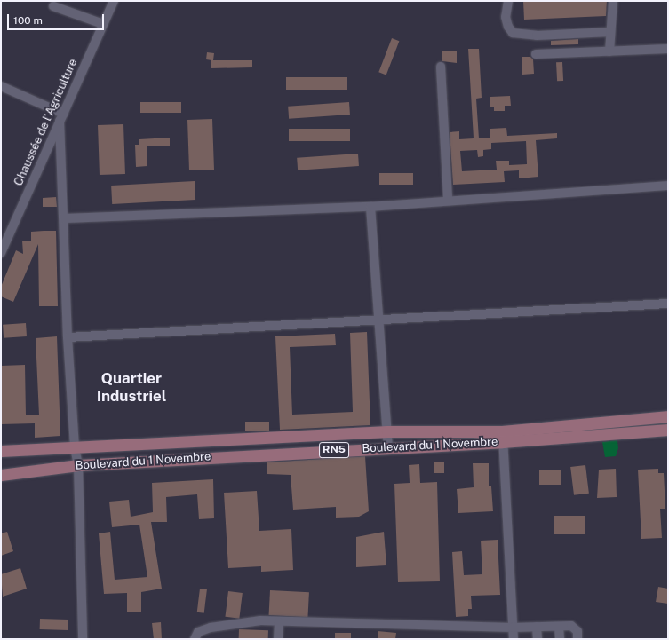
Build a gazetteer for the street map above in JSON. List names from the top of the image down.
{
  "streets": {
    "main road": ["Boulevard du 1 Novembre", "RN5"],
    "street": ["Chaussée de l'Agriculture"]
  },
  "districts": ["Quartier Industriel"],
  "scale_bar": "100 m"
}
